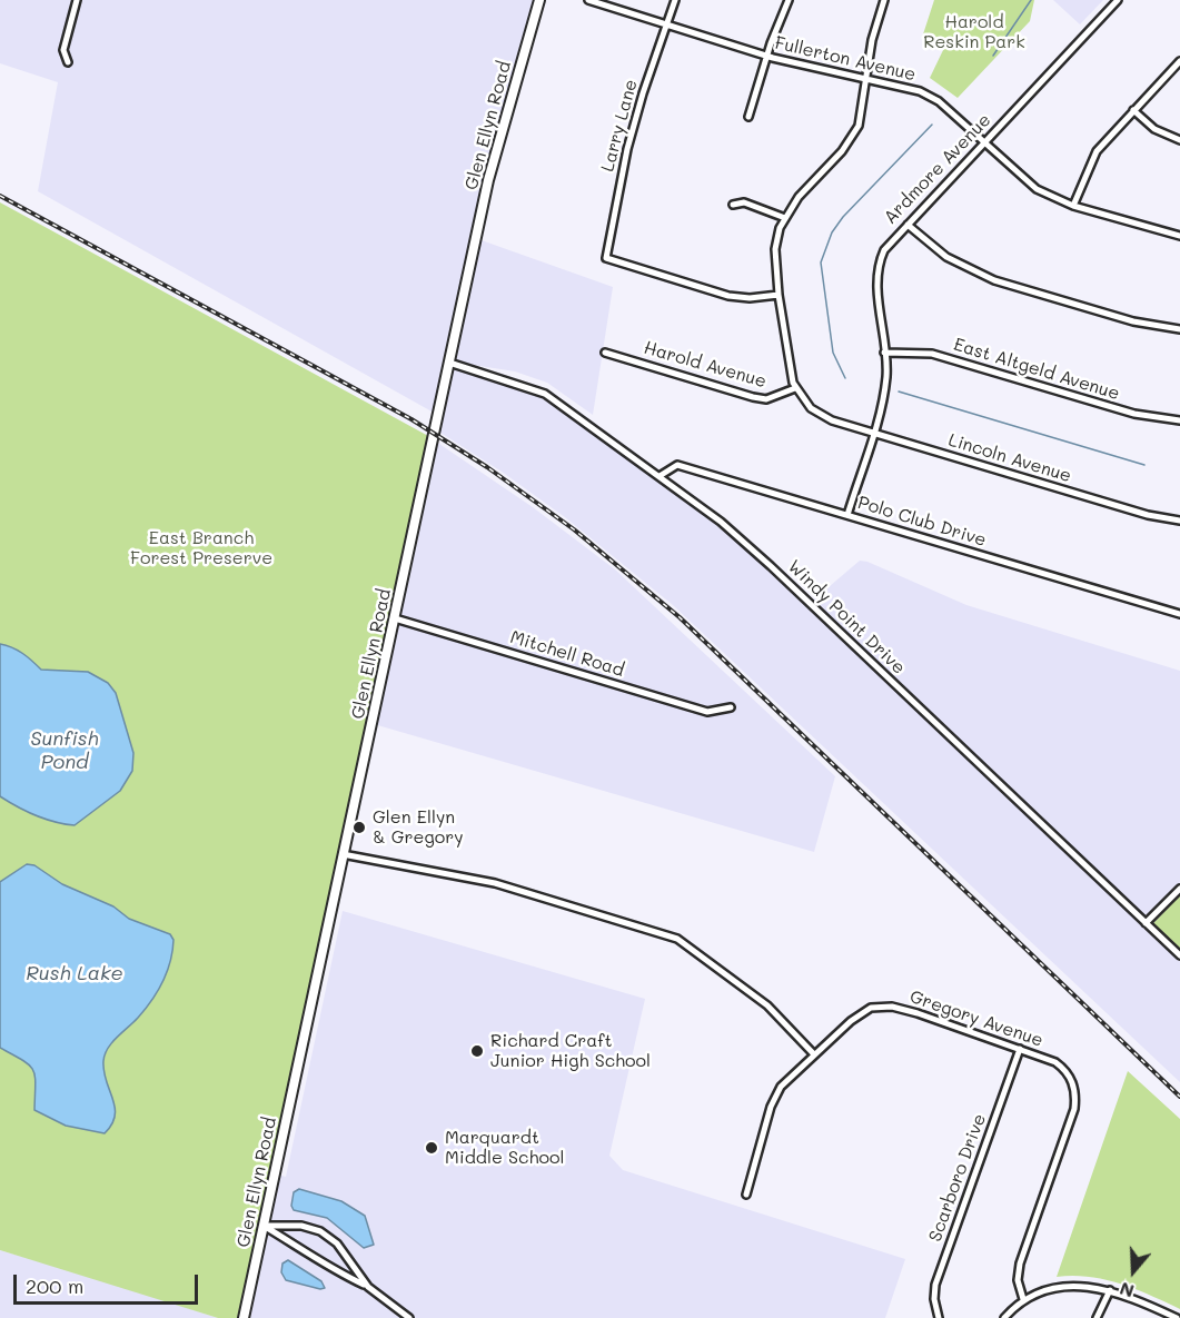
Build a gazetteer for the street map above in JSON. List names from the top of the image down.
{
  "streets": {
    "street": [
      "Fullerton Avenue",
      "Glen Ellyn Road",
      "Larry Lane",
      "Ardmore Avenue",
      "Harold Avenue",
      "East Altgeld Avenue",
      "Lincoln Avenue",
      "Polo Club Drive",
      "Windy Point Drive",
      "Mitchell Road",
      "Gregory Avenue",
      "Scarboro Drive"
    ]
  },
  "crossings": [
    ["Fullerton Avenue", "Larry Lane"],
    ["Fullerton Avenue", "Ardmore Avenue"],
    ["Glen Ellyn Road", "Windy Point Drive"],
    ["Glen Ellyn Road", "Mitchell Road"],
    ["Ardmore Avenue", "East Altgeld Avenue"],
    ["Ardmore Avenue", "Lincoln Avenue"],
    ["Ardmore Avenue", "Polo Club Drive"],
    ["Harold Avenue", "Lincoln Avenue"],
    ["Polo Club Drive", "Windy Point Drive"],
    ["Gregory Avenue", "Scarboro Drive"]
  ],
  "water": ["Sunfish Pond", "Rush Lake"],
  "parks": ["Harold Reskin Park", "East Branch Forest Preserve"],
  "places": ["Glen Ellyn & Gregory", "Richard Craft Junior High School", "Marquardt Middle School"],
  "scale_bar": "200 m",
  "north": "bottom"
}
